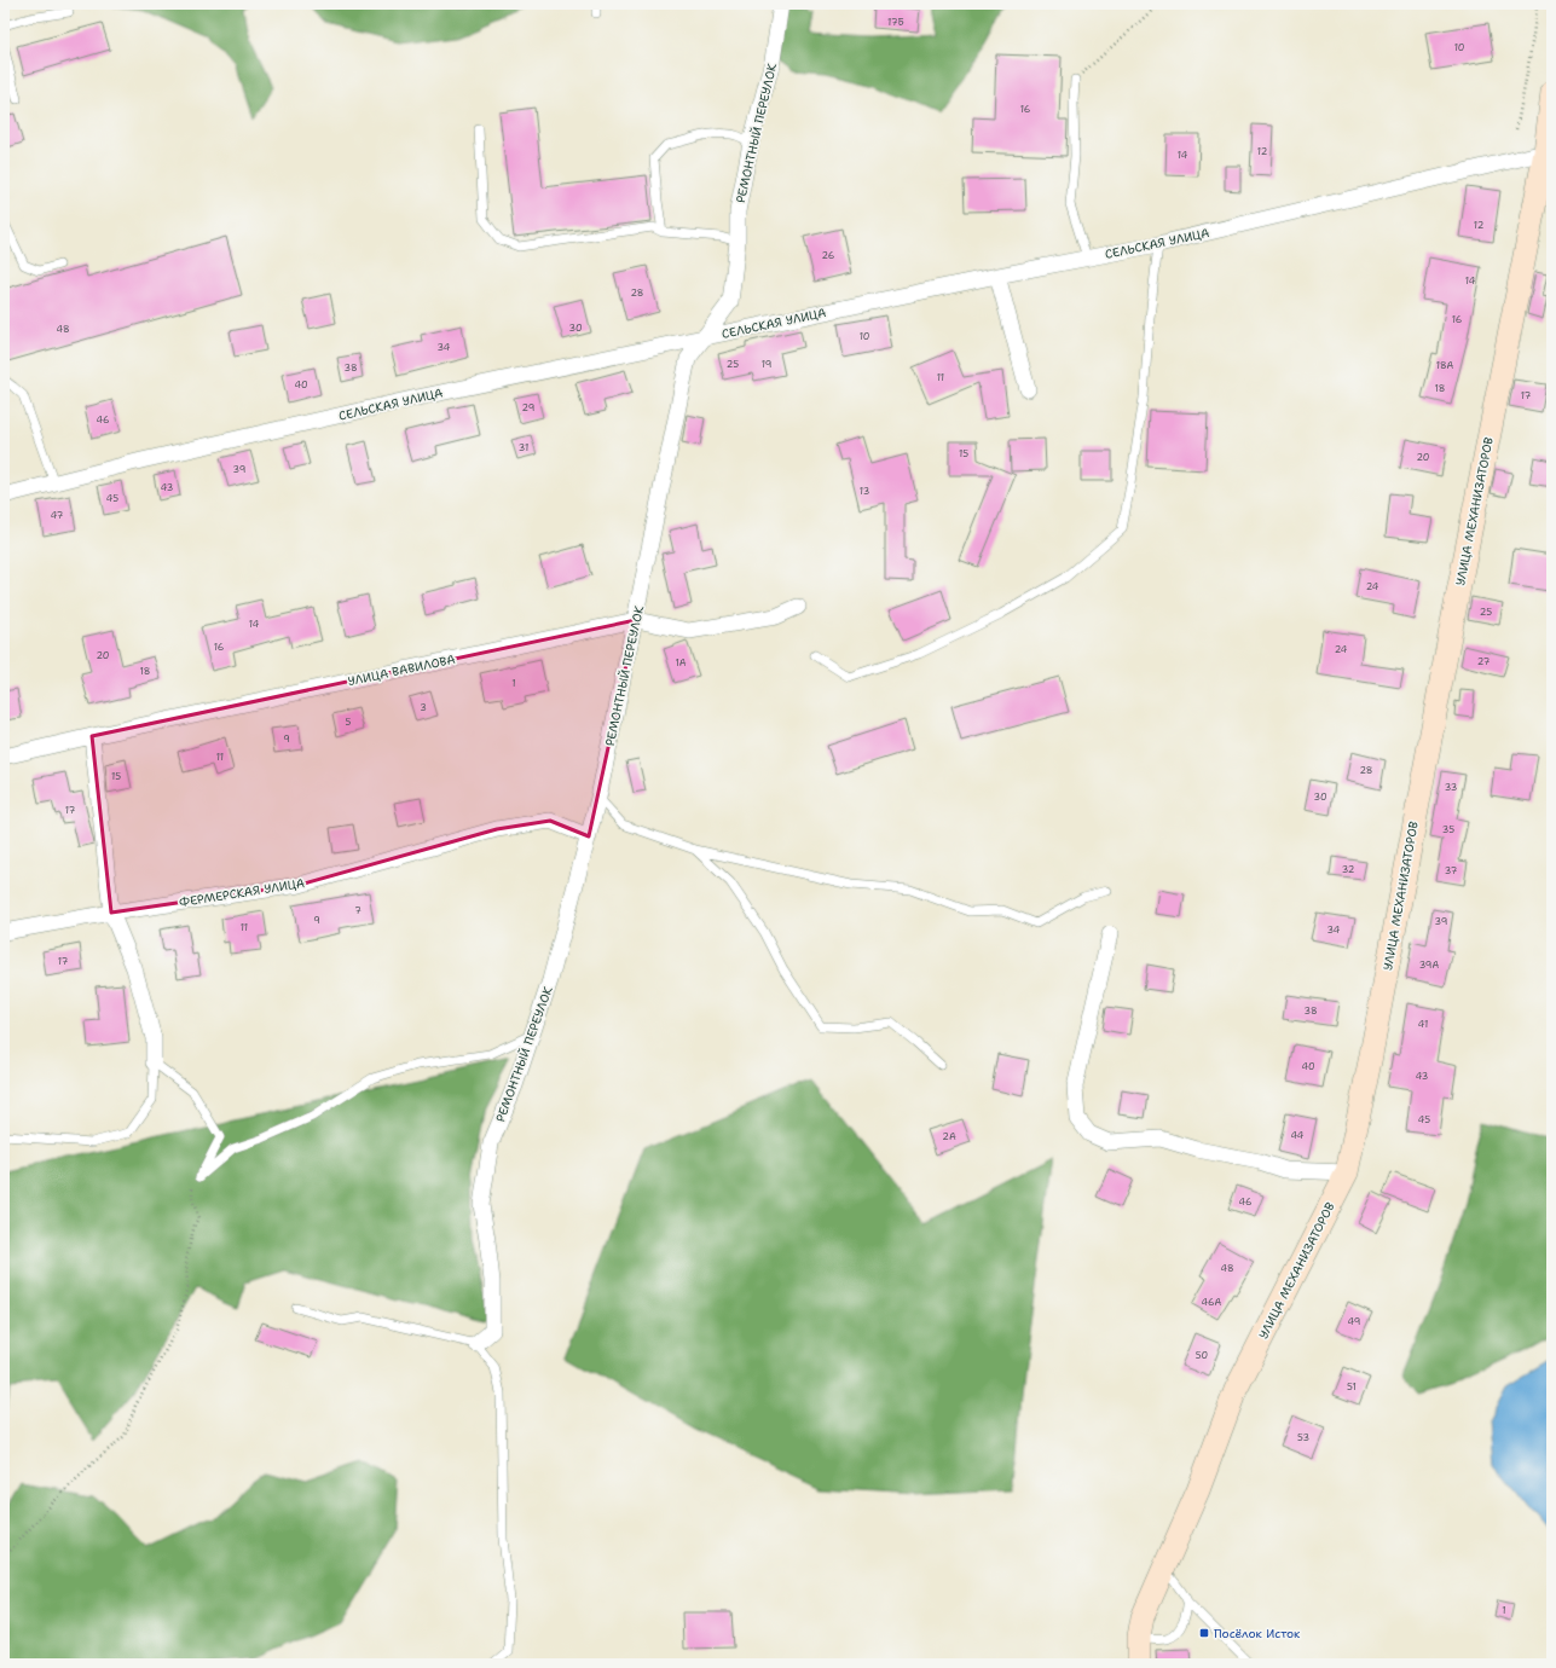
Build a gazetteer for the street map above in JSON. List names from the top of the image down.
{
  "streets": {
    "street": [
      "РЕМОНТНЫЙ ПЕРЕУЛОК",
      "СЕЛЬСКАЯ УЛИЦА",
      "УЛИЦА МЕХАНИЗАТОРОВ",
      "УЛИЦА ВАВИЛОВА",
      "ФЕРМЕРСКАЯ УЛИЦА"
    ]
  },
  "crossings": [
    ["РЕМОНТНЫЙ ПЕРЕУЛОК", "СЕЛЬСКАЯ УЛИЦА"],
    ["РЕМОНТНЫЙ ПЕРЕУЛОК", "УЛИЦА ВАВИЛОВА"],
    ["РЕМОНТНЫЙ ПЕРЕУЛОК", "ФЕРМЕРСКАЯ УЛИЦА"],
    ["СЕЛЬСКАЯ УЛИЦА", "УЛИЦА МЕХАНИЗАТОРОВ"]
  ],
  "places": {
    "transit": ["Посёлок Исток"]
  },
  "house_numbers": [
    "17Б",
    "10",
    "16",
    "12",
    "14",
    "12",
    "26",
    "14",
    "28",
    "16",
    "30",
    "48",
    "10",
    "34",
    "25",
    "19",
    "18А",
    "38",
    "11",
    "40",
    "18",
    "17",
    "29",
    "46",
    "31",
    "15",
    "20",
    "39",
    "43",
    "13",
    "45",
    "47",
    "24",
    "25",
    "14",
    "16",
    "24",
    "20",
    "27",
    "1А",
    "18",
    "1",
    "3",
    "5",
    "9",
    "11",
    "28",
    "15",
    "33",
    "30",
    "17",
    "35",
    "32",
    "37",
    "7",
    "9",
    "39",
    "11",
    "34",
    "17",
    "39А",
    "38",
    "41",
    "40",
    "43",
    "45",
    "44",
    "2А",
    "46",
    "48",
    "46А",
    "49",
    "50",
    "51",
    "53",
    "1"
  ]
}
